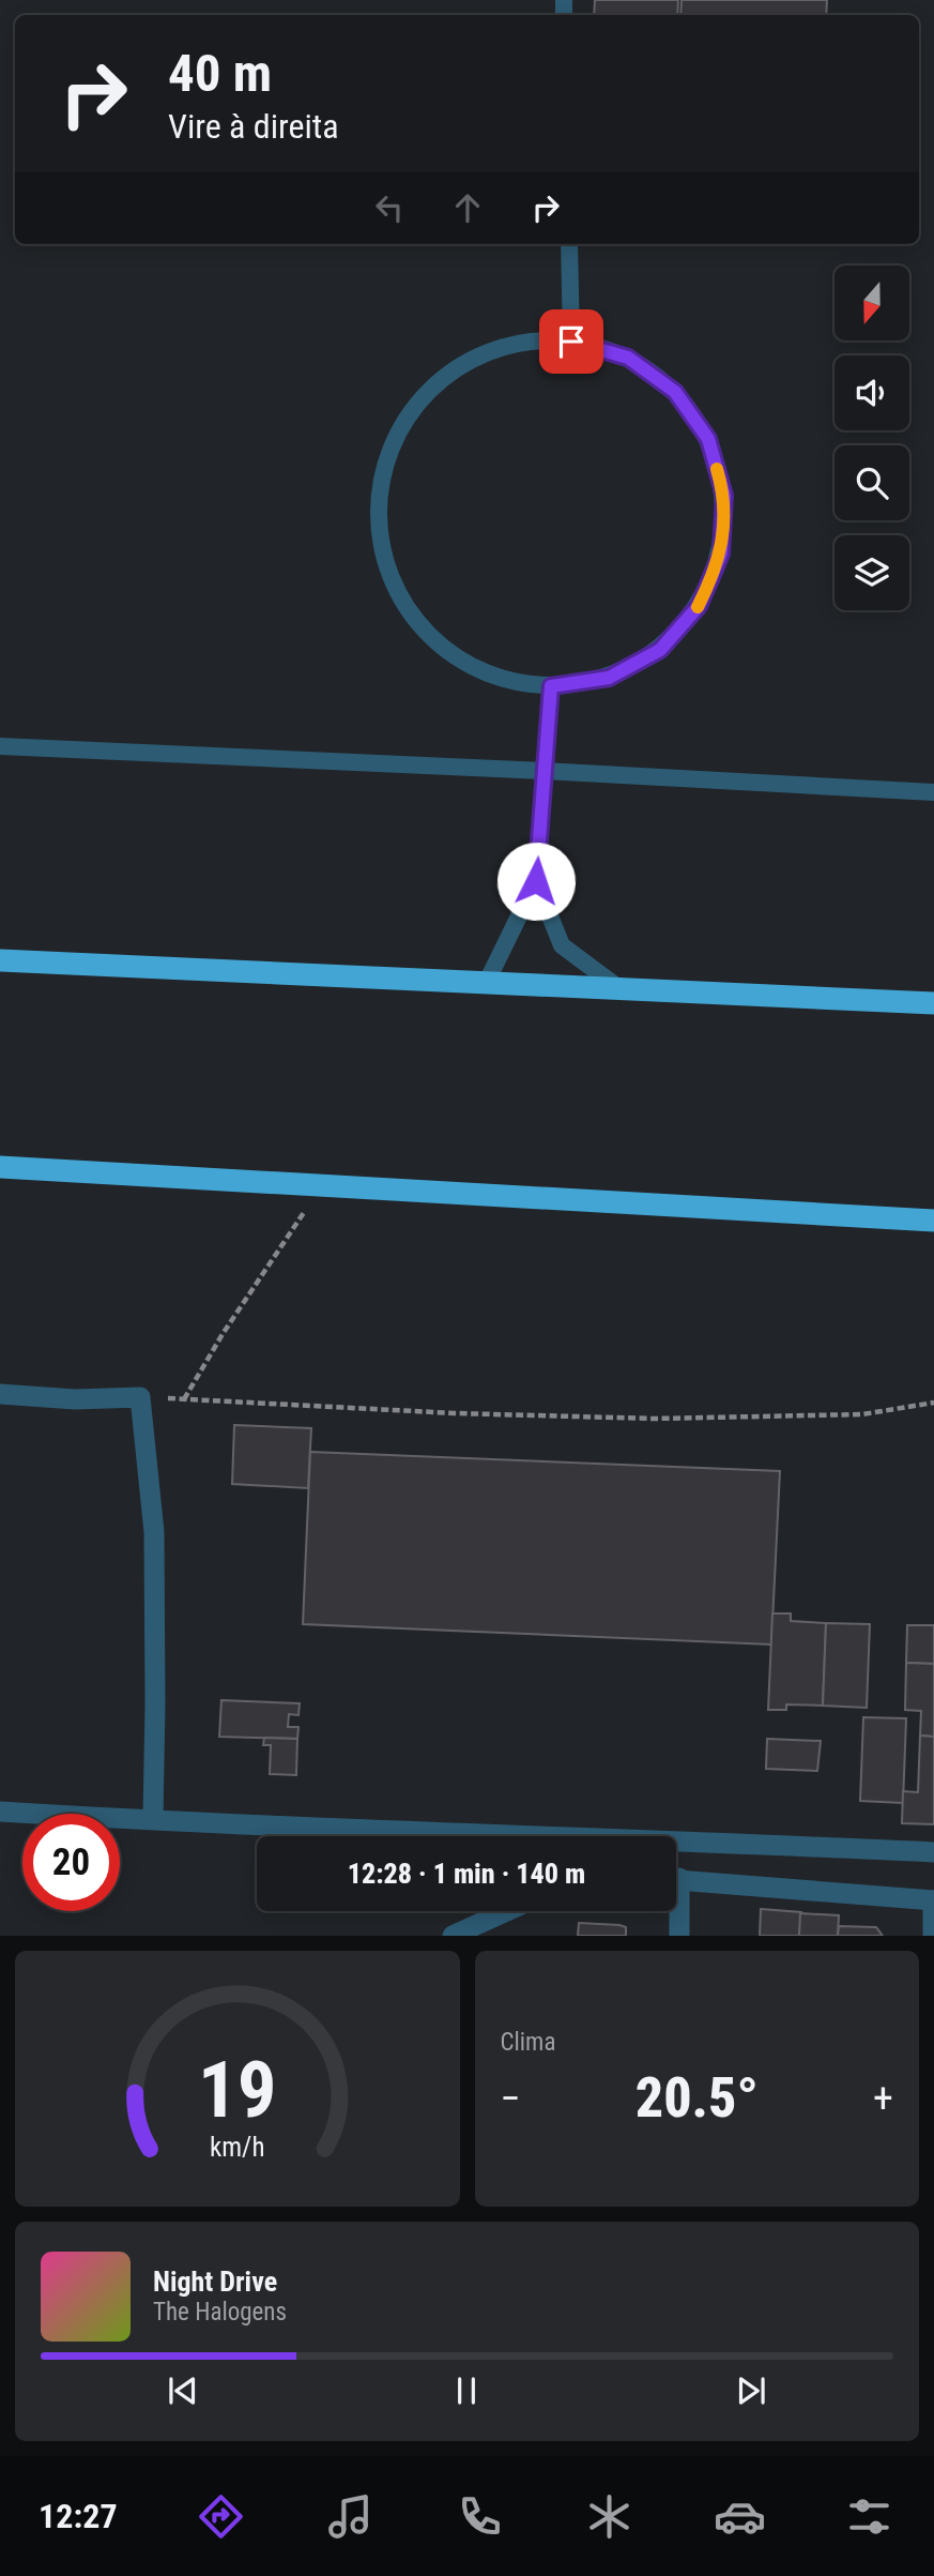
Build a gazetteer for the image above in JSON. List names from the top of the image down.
{
  "north": "bottom",
  "page": {
    "turn": ["40 m", "Vire à direita"],
    "limit": "20",
    "trip": "12:28 · 1 min · 140 m",
    "tile": "Clima",
    "heat": ["−", "20.5°", "+"],
    "song": ["Night Drive", "The Halogens"],
    "tabs": "12:27",
    "gauge": ["19", "km/h"]
  }
}
